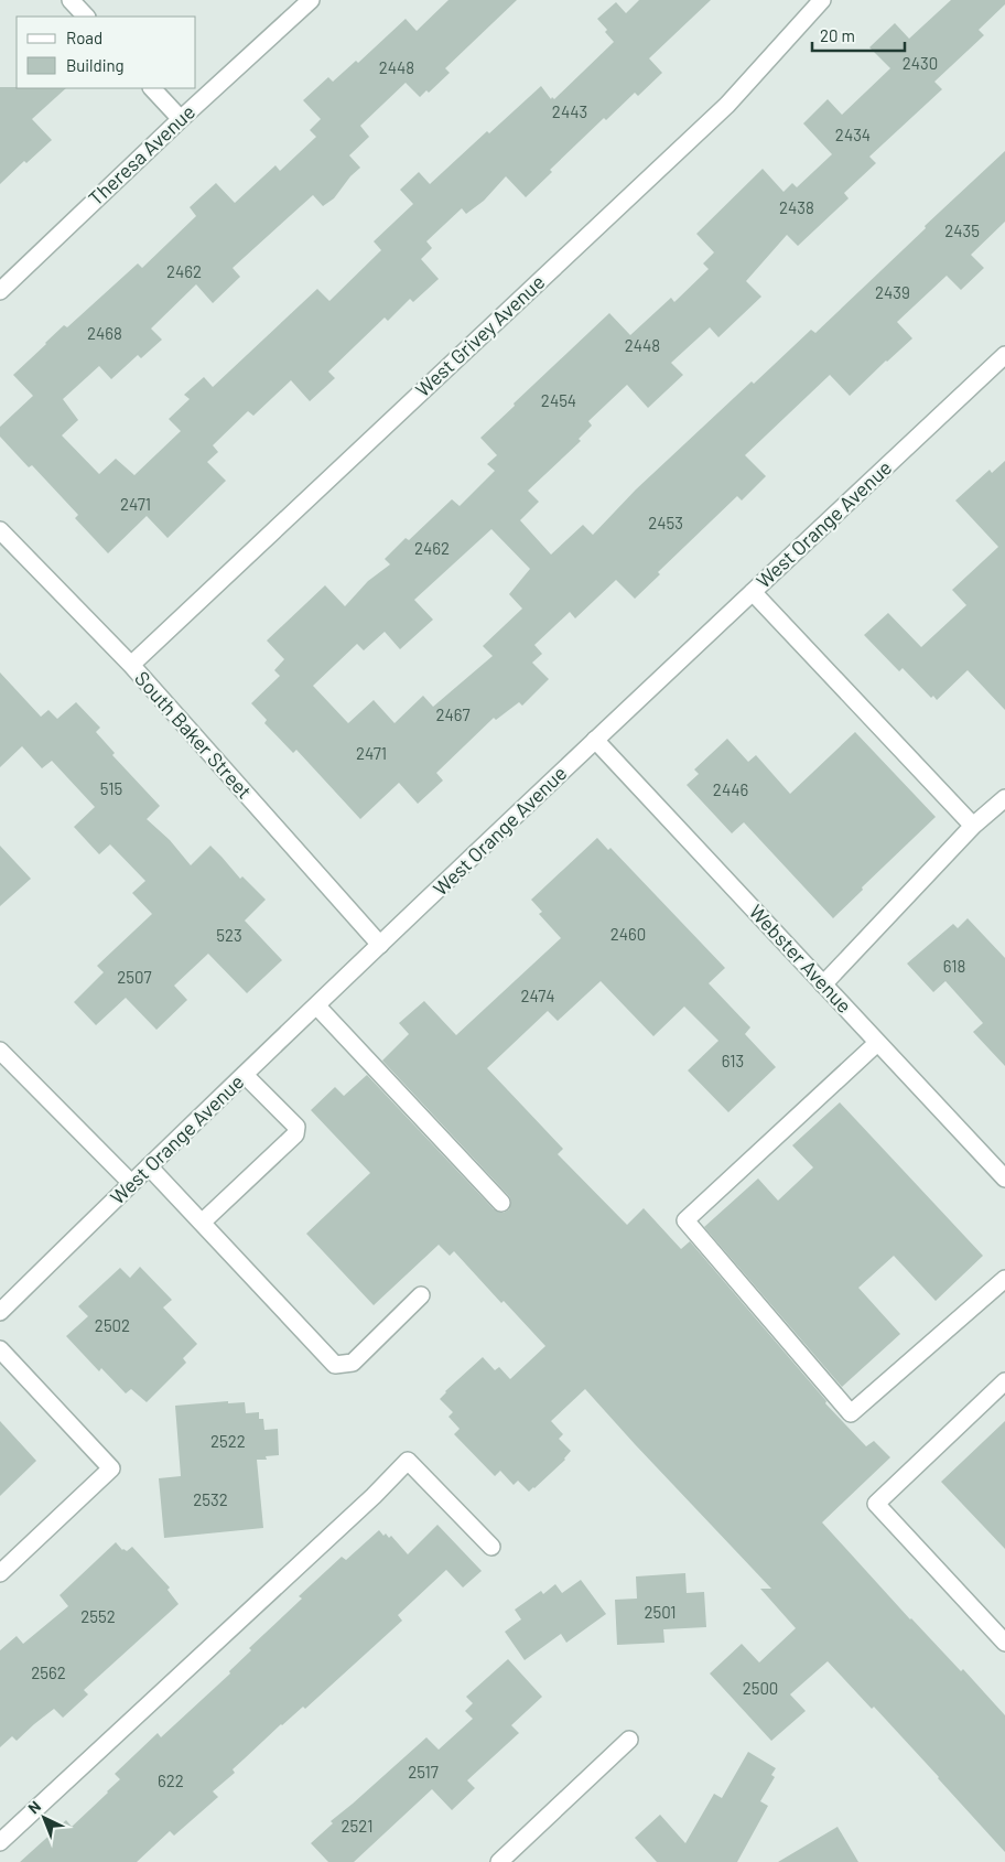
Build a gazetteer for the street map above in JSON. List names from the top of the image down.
{
  "streets": {
    "street": [
      "Theresa Avenue",
      "West Grivey Avenue",
      "West Orange Avenue",
      "South Baker Street",
      "Webster Avenue"
    ]
  },
  "crossings": [
    ["West Grivey Avenue", "South Baker Street"],
    ["West Orange Avenue", "South Baker Street"],
    ["West Orange Avenue", "Webster Avenue"]
  ],
  "house_numbers": [
    "2430",
    "2448",
    "2443",
    "2434",
    "2438",
    "2435",
    "2462",
    "2439",
    "2468",
    "2448",
    "2454",
    "2471",
    "2453",
    "2462",
    "2467",
    "2471",
    "515",
    "2446",
    "2460",
    "523",
    "618",
    "2507",
    "2474",
    "613",
    "2502",
    "2522",
    "2532",
    "2501",
    "2552",
    "2562",
    "2500",
    "2517",
    "622",
    "2521"
  ],
  "legend": ["Road", "Building"],
  "scale_bar": "20 m",
  "north": "top left"
}
